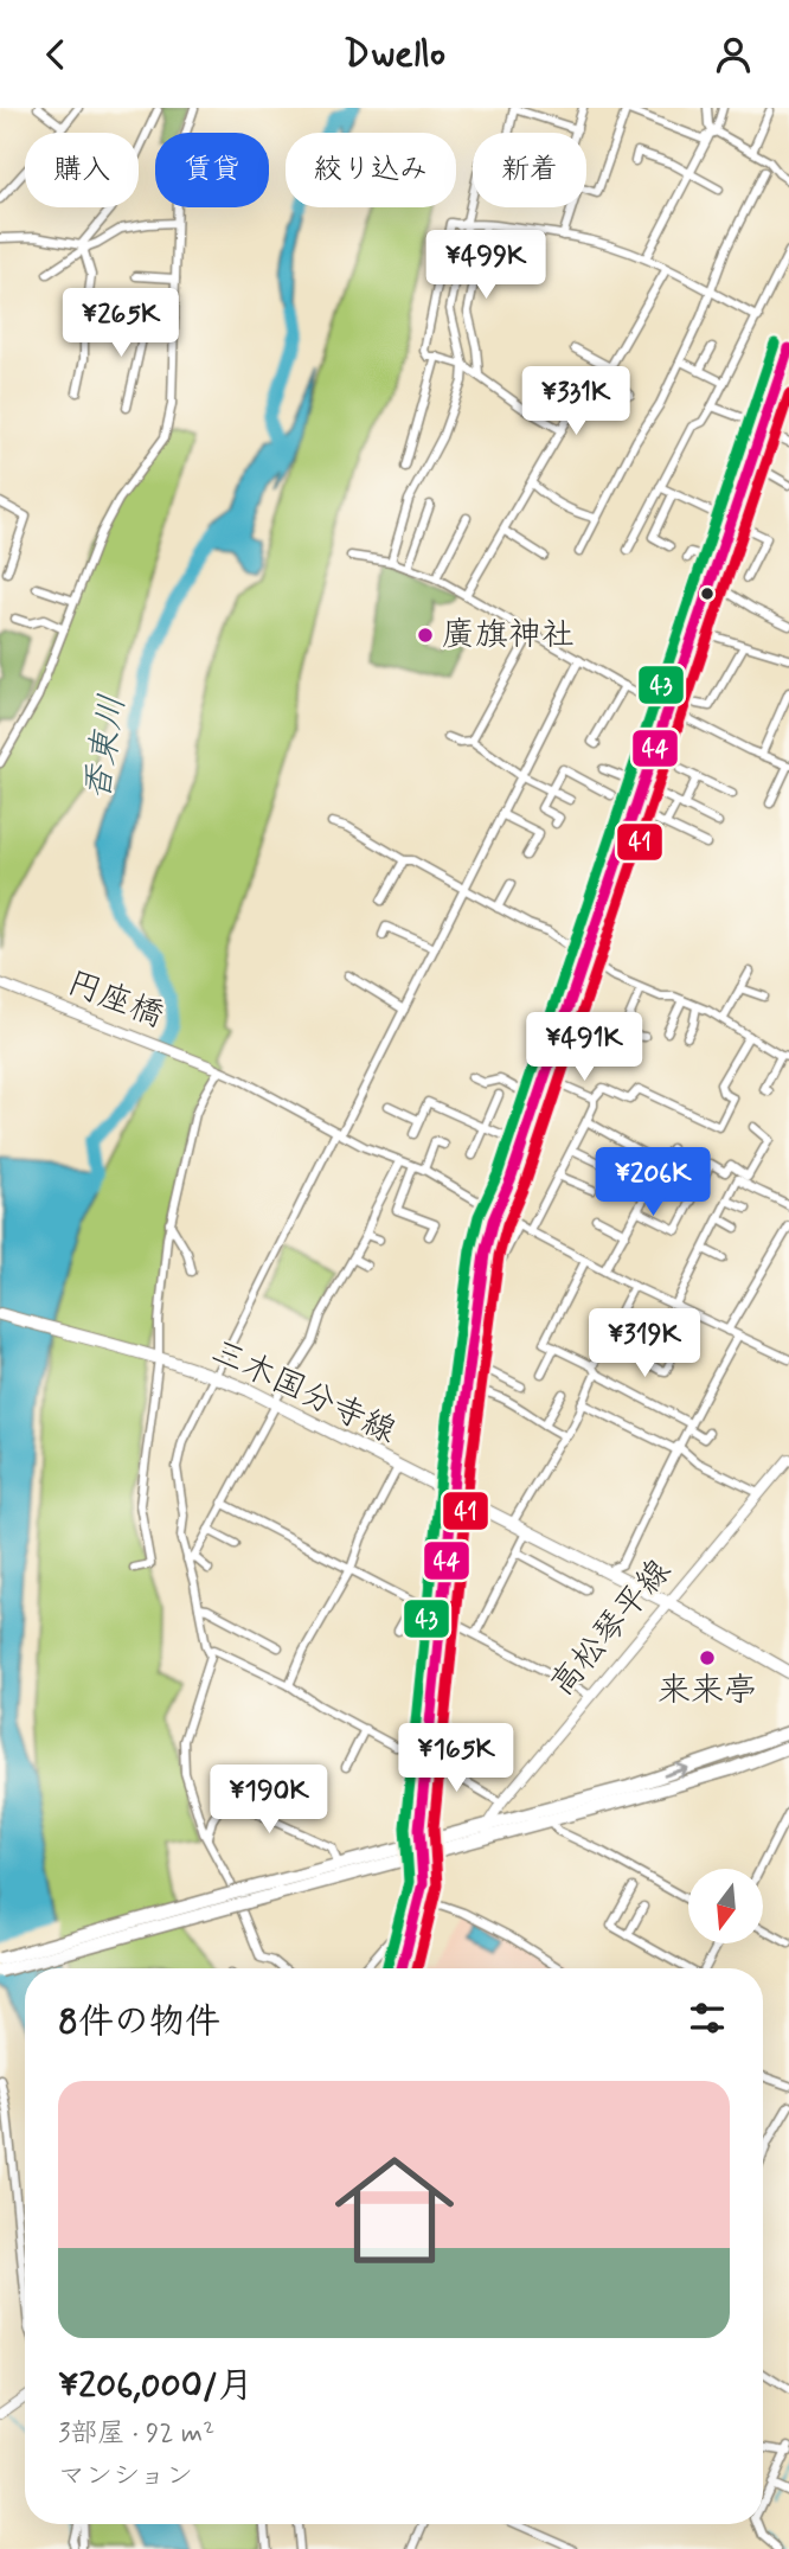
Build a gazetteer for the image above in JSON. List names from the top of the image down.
{
  "streets": {
    "main road": ["円座橋", "三木国分寺線", "高松琴平線"]
  },
  "crossings": [
    ["三木国分寺線", "高松琴平線"]
  ],
  "water": ["香東川"],
  "places": ["廣旗神社", "来来亭"],
  "lines": ["transit line 43", "transit line 44", "transit line 41"],
  "north": "bottom",
  "page": {
    "header": "Dwello",
    "chip": [
      "購入",
      "賃貸",
      "絞り込み",
      "新着"
    ],
    "price": [
      "¥499K",
      "¥265K",
      "¥331K",
      "¥491K",
      "¥206K",
      "¥319K",
      "¥165K",
      "¥190K"
    ],
    "heading": "8件の物件",
    "list": [
      {
        "name": "¥206,000/月",
        "note": "3部屋 · 92 m² · マンション"
      }
    ]
  }
}
